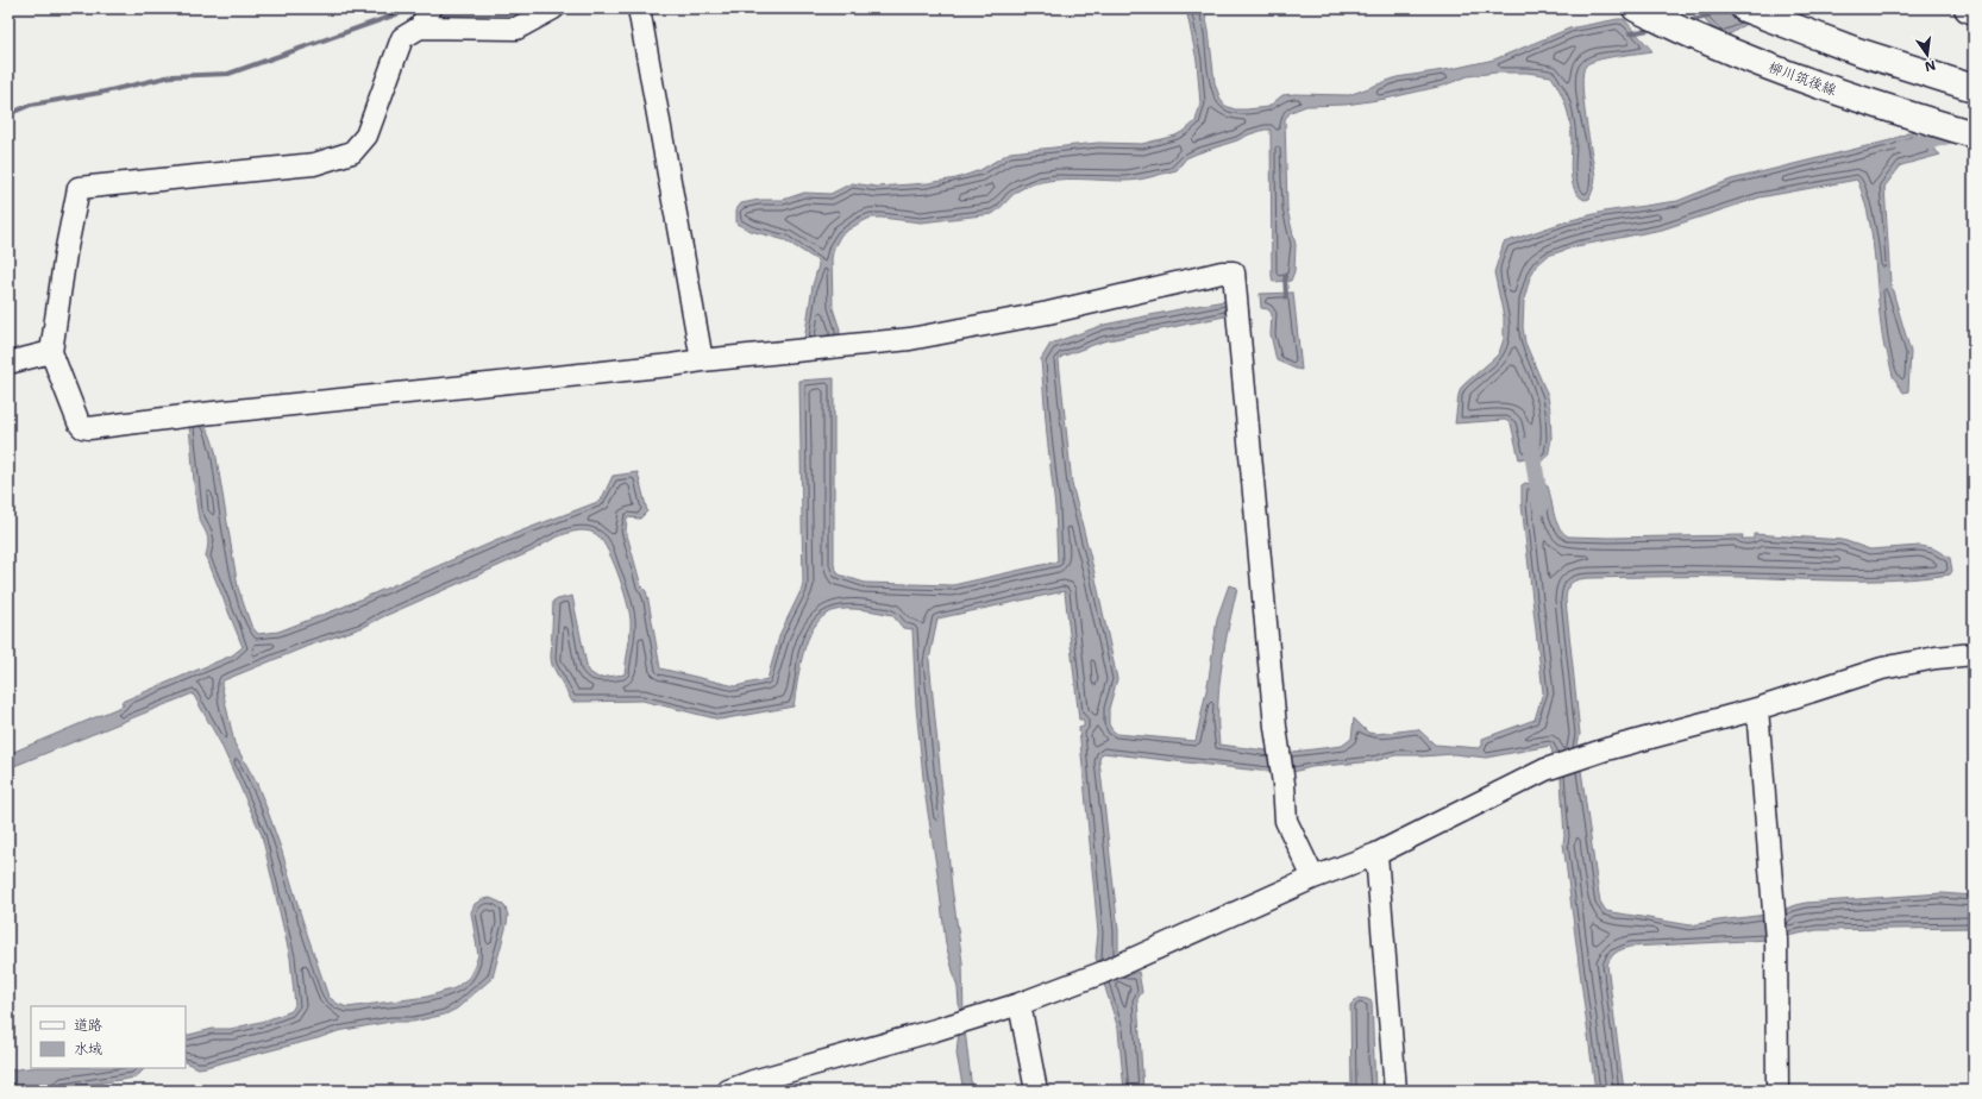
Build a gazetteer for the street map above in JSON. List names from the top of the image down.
{
  "streets": {
    "main road": ["柳川筑後線"]
  },
  "legend": ["道路", "水域"],
  "north": "bottom"
}
